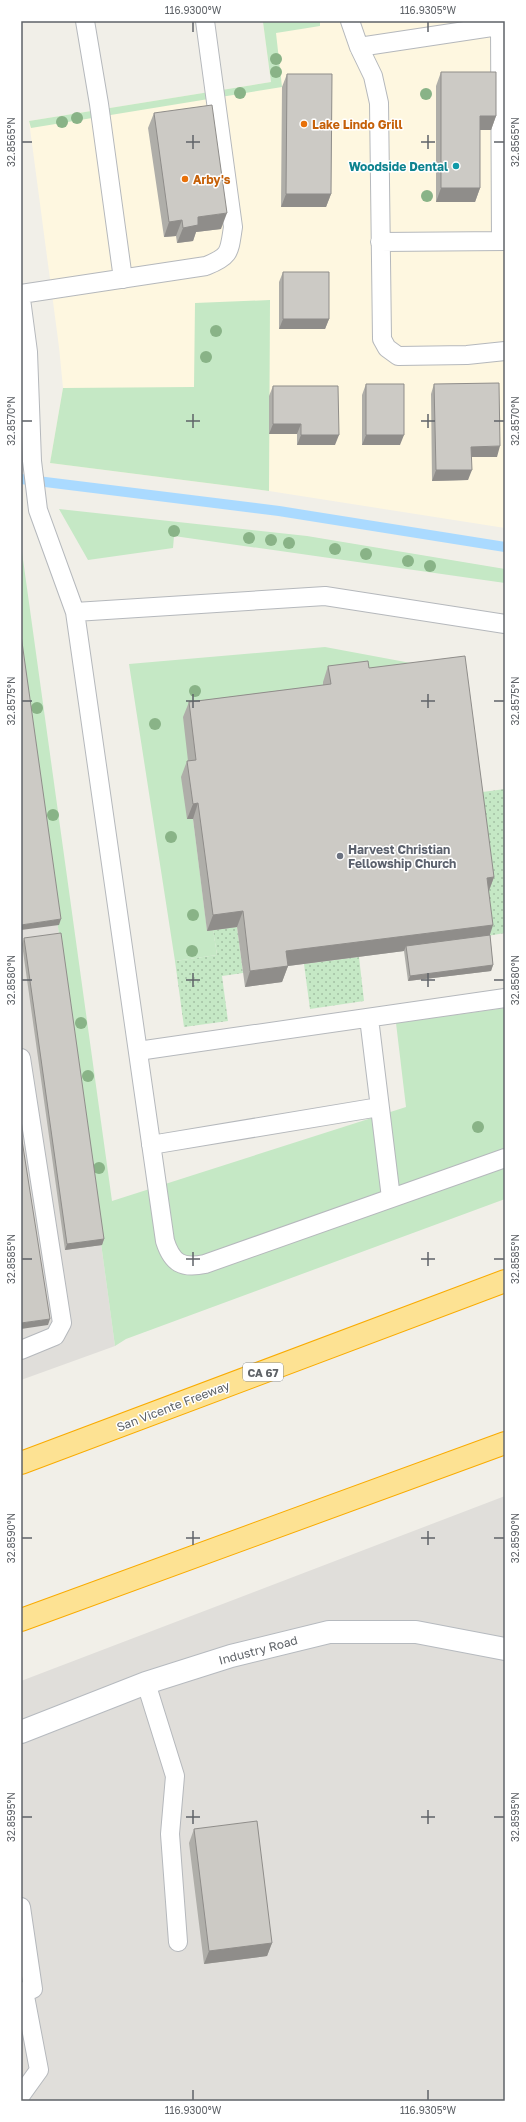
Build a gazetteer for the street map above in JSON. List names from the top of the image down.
{
  "streets": {
    "highway": ["CA 67", "San Vicente Freeway"],
    "street": ["Industry Road"]
  },
  "places": [
    "Lake Lindo Grill",
    "Woodside Dental",
    "Arby's",
    "Harvest Christian Fellowship Church"
  ],
  "coordinates": [
    "116.9300°W",
    "116.9305°W",
    "32.8565°N",
    "32.8570°N",
    "32.8575°N",
    "32.8580°N",
    "32.8585°N",
    "32.8590°N",
    "32.8595°N"
  ]
}
